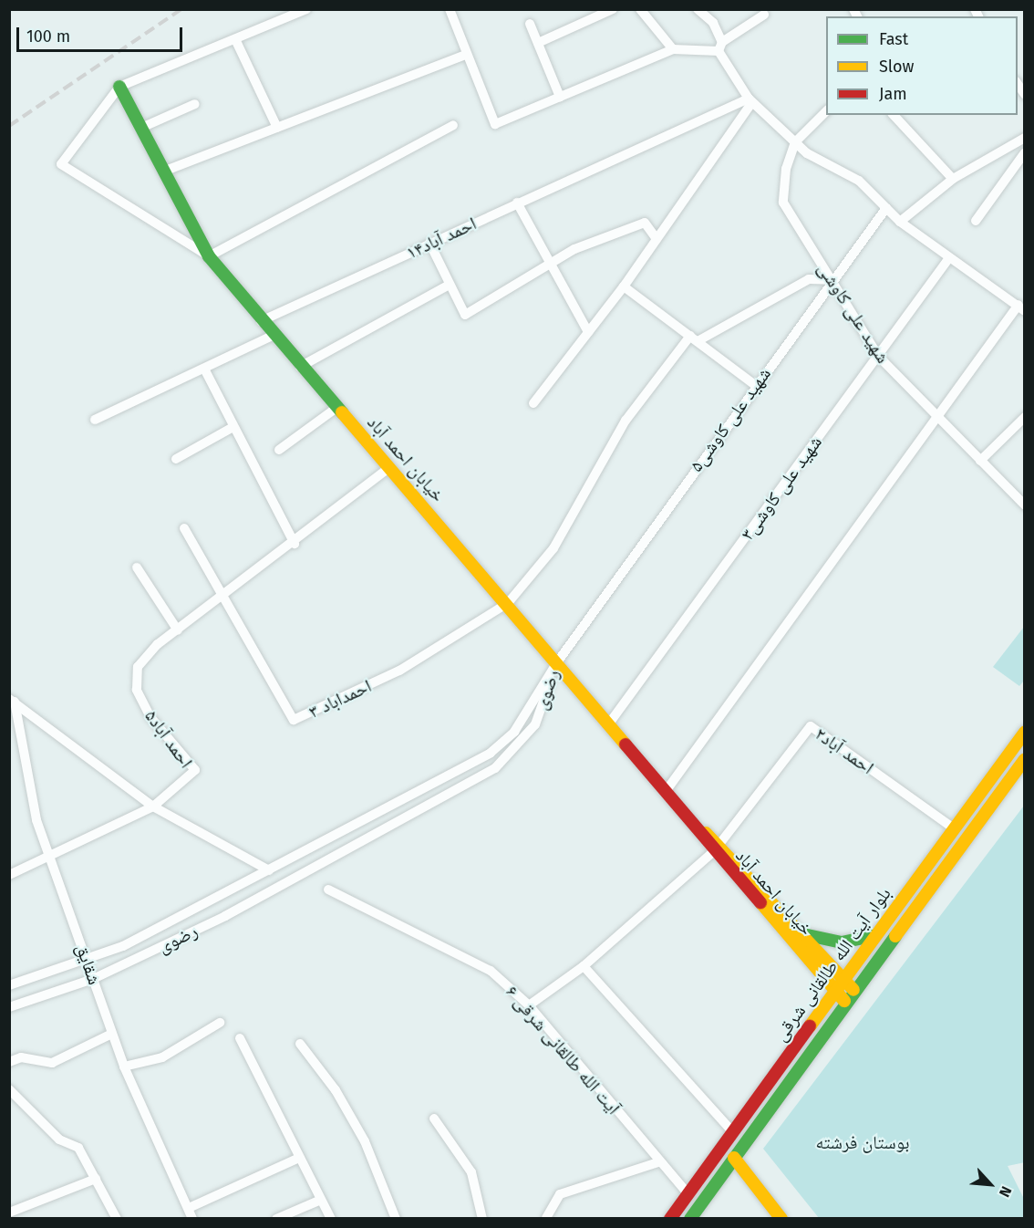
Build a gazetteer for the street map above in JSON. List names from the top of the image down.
{
  "streets": {
    "main road": ["خیابان احمد آباد", "بلوار آیت الله طالقانی شرقی"],
    "street": [
      "احمد آباد۱۴",
      "شهید علی کاوشی",
      "شهید علی کاوشی۵",
      "شهید علی کاوشی۳",
      "رضوی",
      "احمداباد ۳",
      "احمد آباد۵",
      "احمد آباد۲",
      "شقایق",
      "آیت الله طالقانی شرقی ۶"
    ]
  },
  "crossings": [
    ["احمد آباد۱۴", "خیابان احمد آباد"],
    ["شهید علی کاوشی", "شهید علی کاوشی۵"],
    ["شهید علی کاوشی", "شهید علی کاوشی۳"],
    ["شهید علی کاوشی۵", "خیابان احمد آباد"],
    ["شهید علی کاوشی۵", "رضوی"],
    ["خیابان احمد آباد", "شهید علی کاوشی۳"],
    ["خیابان احمد آباد", "رضوی"],
    ["خیابان احمد آباد", "احمداباد ۳"],
    ["خیابان احمد آباد", "احمد آباد۵"],
    ["خیابان احمد آباد", "احمد آباد۲"],
    ["خیابان احمد آباد", "بلوار آیت الله طالقانی شرقی"],
    ["رضوی", "شقایق"],
    ["احمداباد ۳", "احمد آباد۵"],
    ["احمد آباد۲", "بلوار آیت الله طالقانی شرقی"],
    ["بلوار آیت الله طالقانی شرقی", "آیت الله طالقانی شرقی ۶"]
  ],
  "parks": ["بوستان فرشته"],
  "legend": ["Fast", "Slow", "Jam"],
  "scale_bar": "100 m",
  "north": "bottom right"
}
